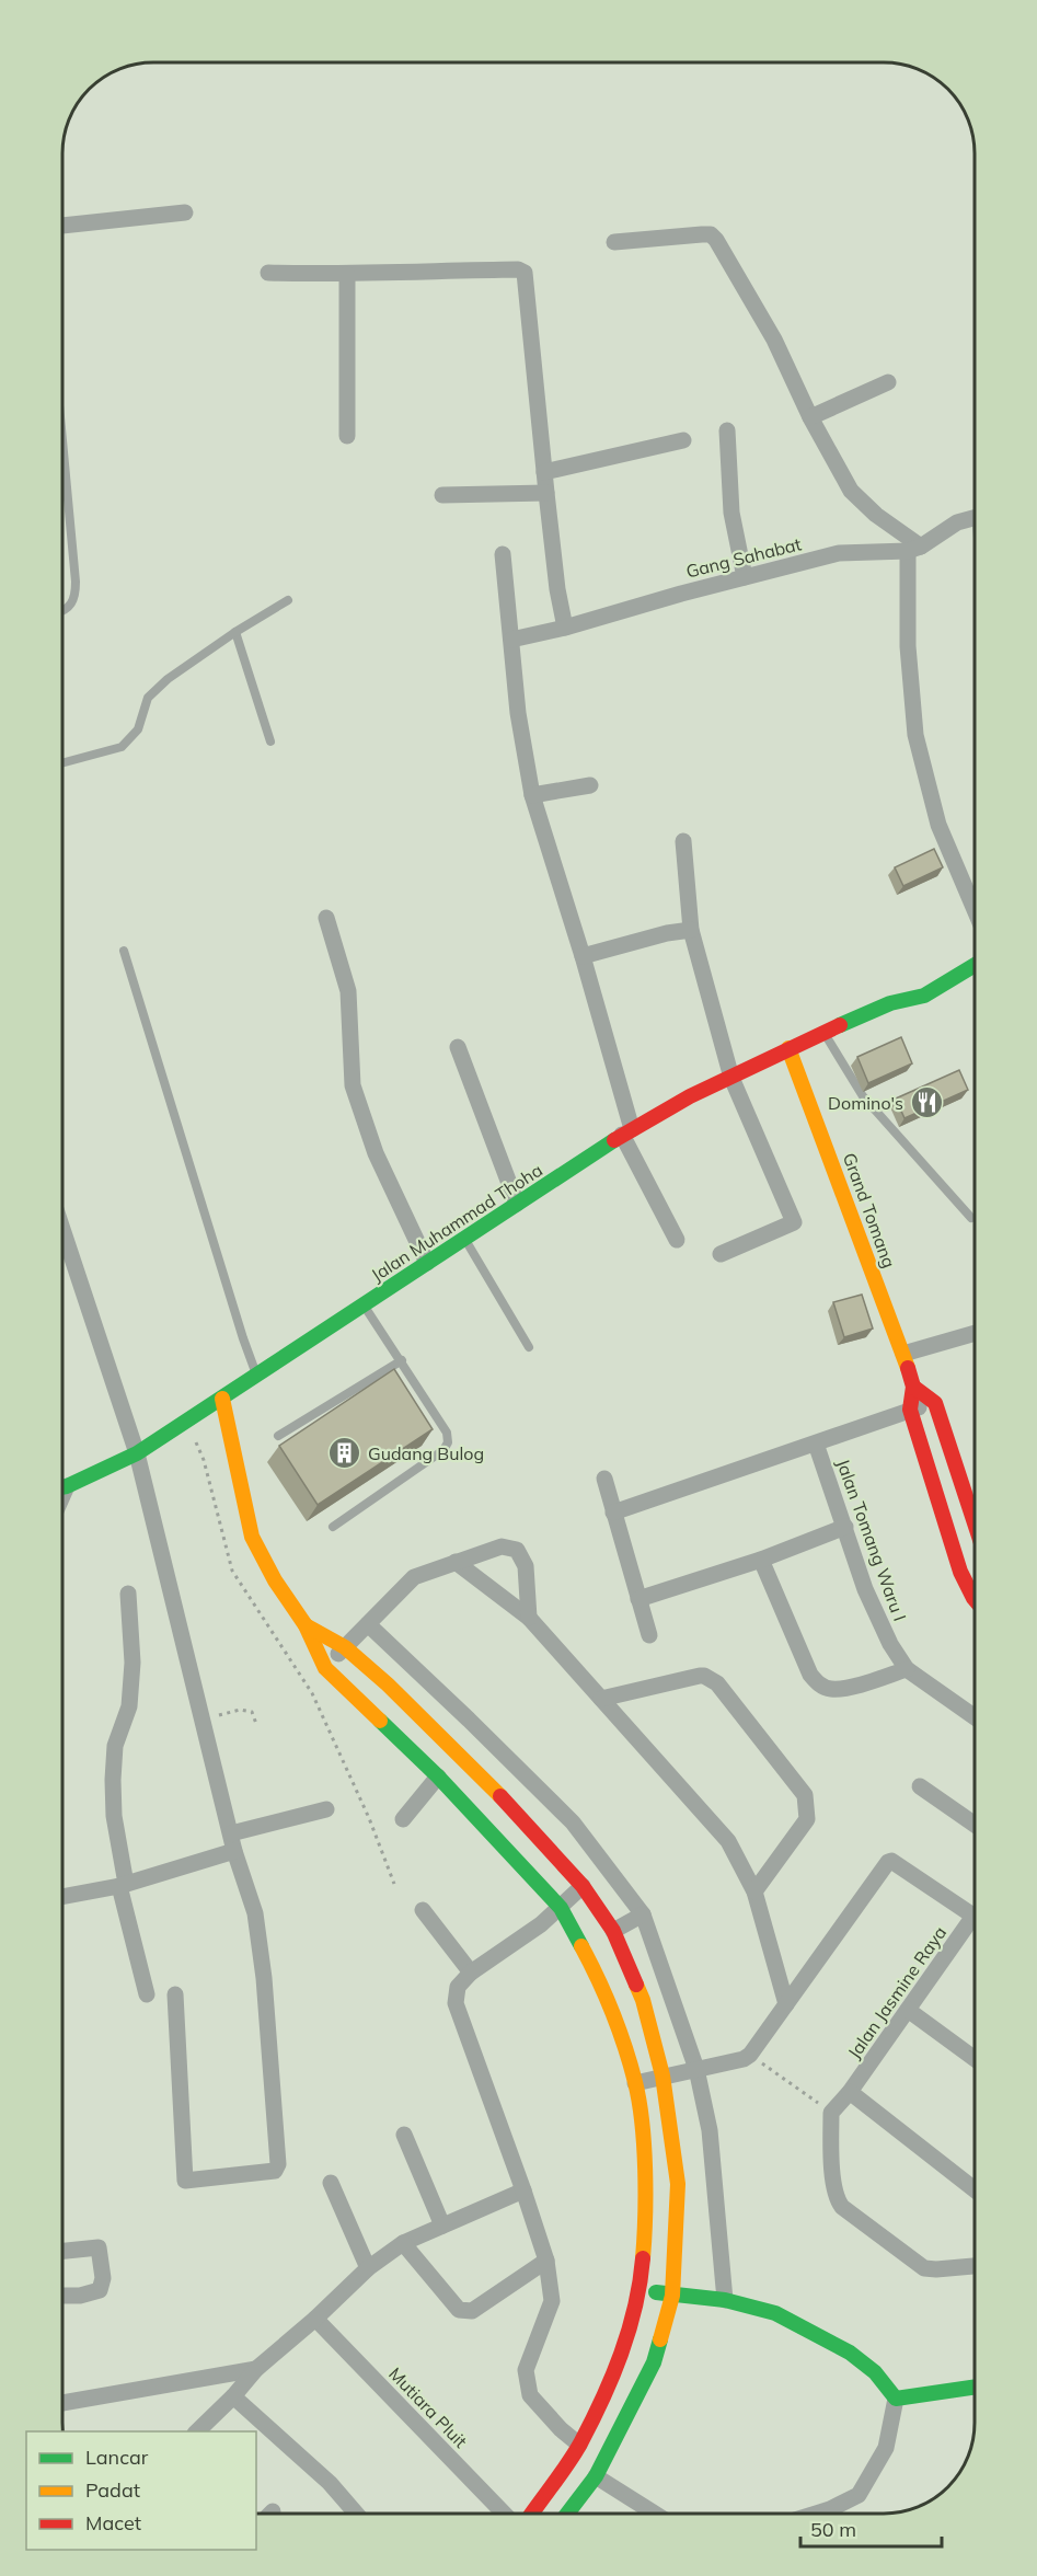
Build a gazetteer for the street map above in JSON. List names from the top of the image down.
{
  "streets": {
    "street": [
      "Gang Sahabat",
      "Grand Tomang",
      "Jalan Muhammad Thoha",
      "Jalan Tomang Waru I",
      "Jalan Jasmine Raya",
      "Mutiara Pluit"
    ]
  },
  "crossings": [
    ["Grand Tomang", "Jalan Muhammad Thoha"]
  ],
  "places": {
    "restaurant": ["Domino's"],
    "building": ["Gudang Bulog"]
  },
  "legend": ["Lancar", "Padat", "Macet"],
  "scale_bar": "50 m"
}
